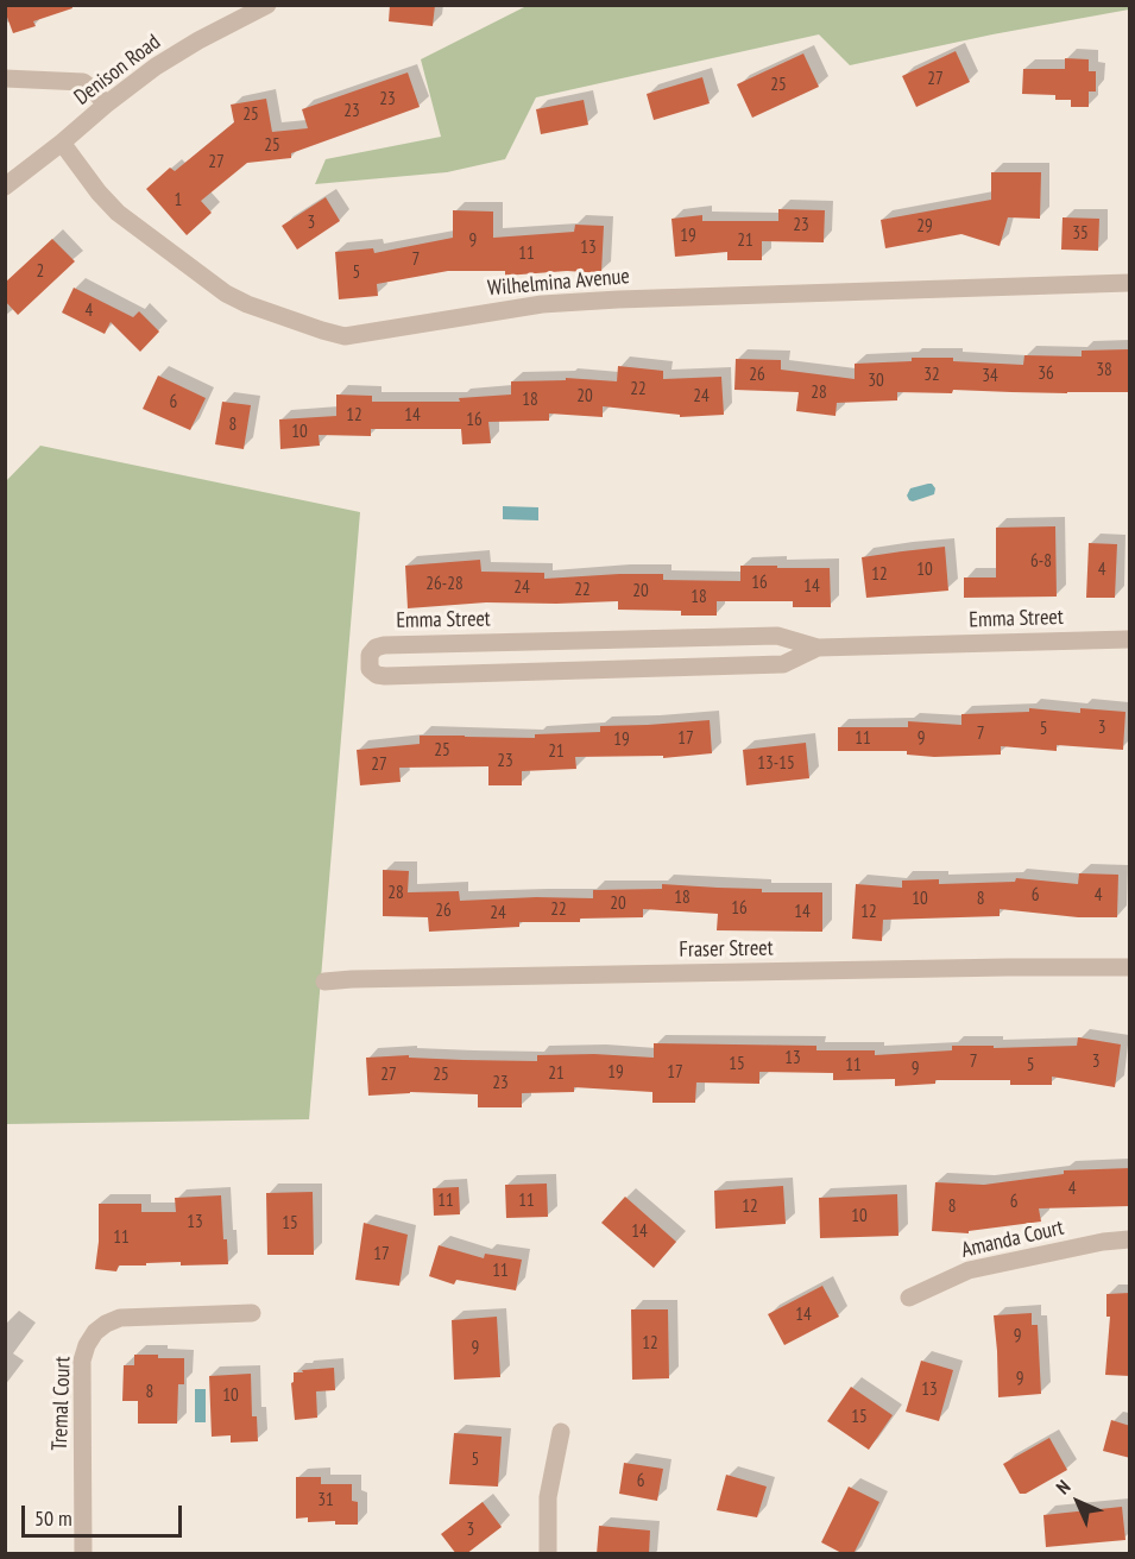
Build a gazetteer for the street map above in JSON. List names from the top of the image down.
{
  "streets": {
    "street": [
      "Denison Road",
      "Wilhelmina Avenue",
      "Emma Street",
      "Fraser Street",
      "Amanda Court",
      "Tremal Court"
    ]
  },
  "crossings": [
    ["Denison Road", "Wilhelmina Avenue"]
  ],
  "house_numbers": [
    "27",
    "25",
    "23",
    "23",
    "25",
    "25",
    "27",
    "1",
    "3",
    "23",
    "29",
    "35",
    "19",
    "9",
    "21",
    "13",
    "11",
    "7",
    "2",
    "5",
    "4",
    "38",
    "36",
    "26",
    "32",
    "34",
    "30",
    "22",
    "28",
    "20",
    "24",
    "18",
    "6",
    "12",
    "14",
    "16",
    "8",
    "10",
    "6-8",
    "10",
    "4",
    "12",
    "16",
    "26-28",
    "14",
    "24",
    "22",
    "20",
    "18",
    "3",
    "5",
    "7",
    "17",
    "11",
    "9",
    "19",
    "25",
    "21",
    "23",
    "13-15",
    "27",
    "28",
    "6",
    "4",
    "18",
    "10",
    "8",
    "20",
    "16",
    "22",
    "26",
    "14",
    "12",
    "24",
    "13",
    "7",
    "3",
    "15",
    "11",
    "5",
    "9",
    "19",
    "17",
    "21",
    "27",
    "25",
    "23",
    "4",
    "11",
    "11",
    "6",
    "12",
    "8",
    "10",
    "13",
    "15",
    "14",
    "11",
    "17",
    "11",
    "14",
    "9",
    "12",
    "9",
    "9",
    "13",
    "8",
    "10",
    "15",
    "5",
    "6",
    "31",
    "3"
  ],
  "scale_bar": "50 m",
  "north": "top left"
}
